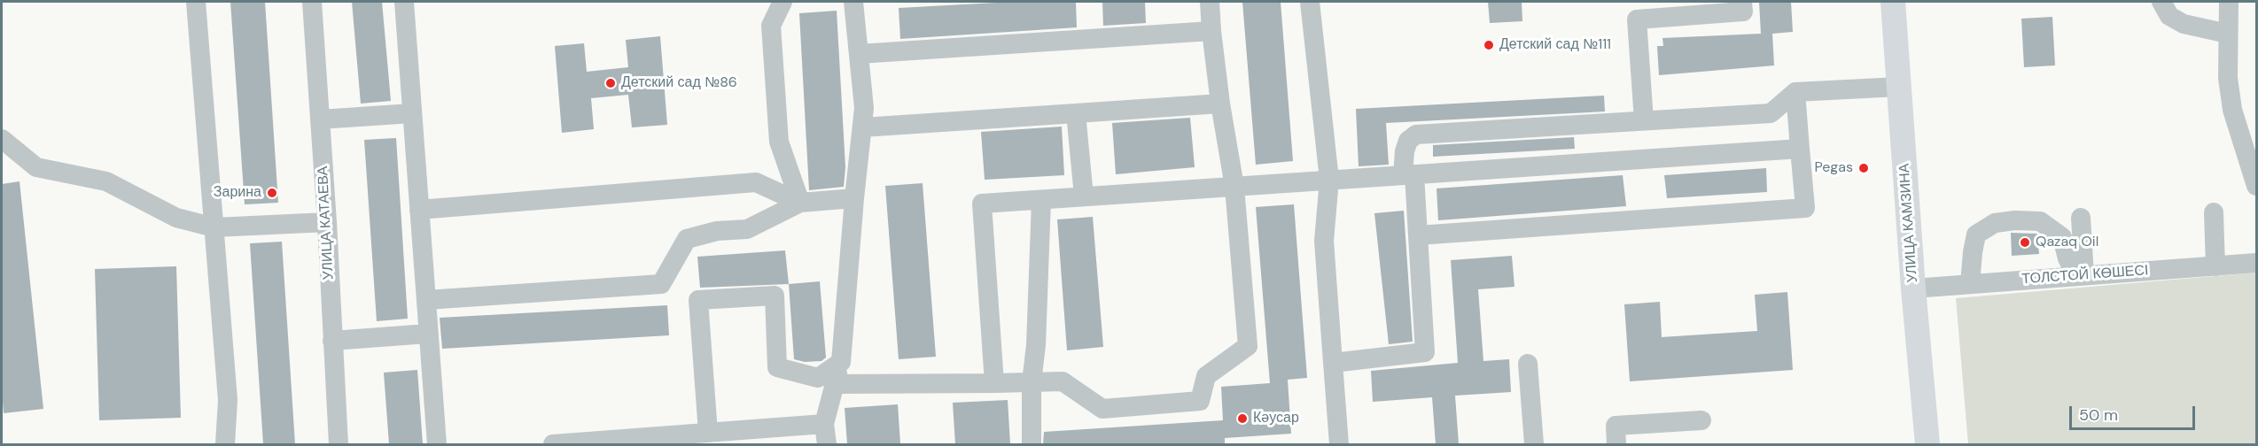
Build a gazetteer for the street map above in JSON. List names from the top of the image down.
{
  "streets": {
    "main road": ["УЛИЦА КАМЗИНА"],
    "street": ["УЛИЦА КАТАЕВА", "ТОЛСТОЙ КӨШЕСІ"]
  },
  "crossings": [
    ["УЛИЦА КАМЗИНА", "ТОЛСТОЙ КӨШЕСІ"]
  ],
  "places": [
    "Детский сад №111",
    "Детский сад №86",
    "Pegas",
    "Зарина",
    "Qazaq Oil",
    "Кәусар"
  ],
  "scale_bar": "50 m"
}
